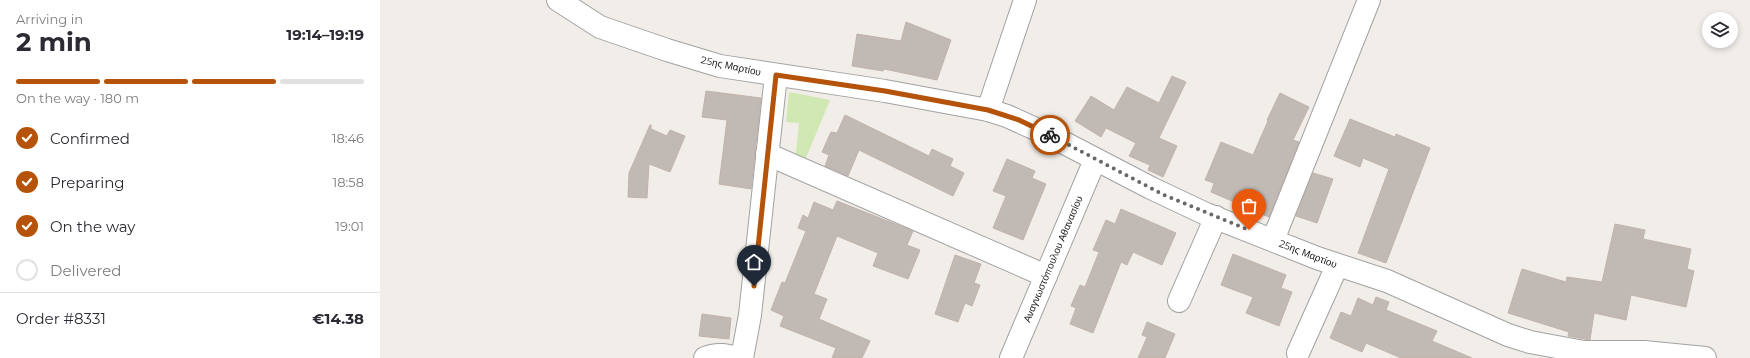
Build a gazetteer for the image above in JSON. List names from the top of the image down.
{
  "streets": {
    "street": ["25ης Μαρτίου", "Αναγνωστόπουλου Αθανασίου"]
  },
  "crossings": [
    ["25ης Μαρτίου", "Αναγνωστόπουλου Αθανασίου"]
  ],
  "page": {
    "heading": ["2 min", "Arriving in", "19:14–19:19"],
    "panel": ["Order #8331", "€14.38"],
    "bar": "On the way · 180 m",
    "list": [
      ["Confirmed", "18:46"],
      ["Preparing", "18:58"],
      ["On the way", "19:01"],
      "Delivered"
    ]
  }
}
